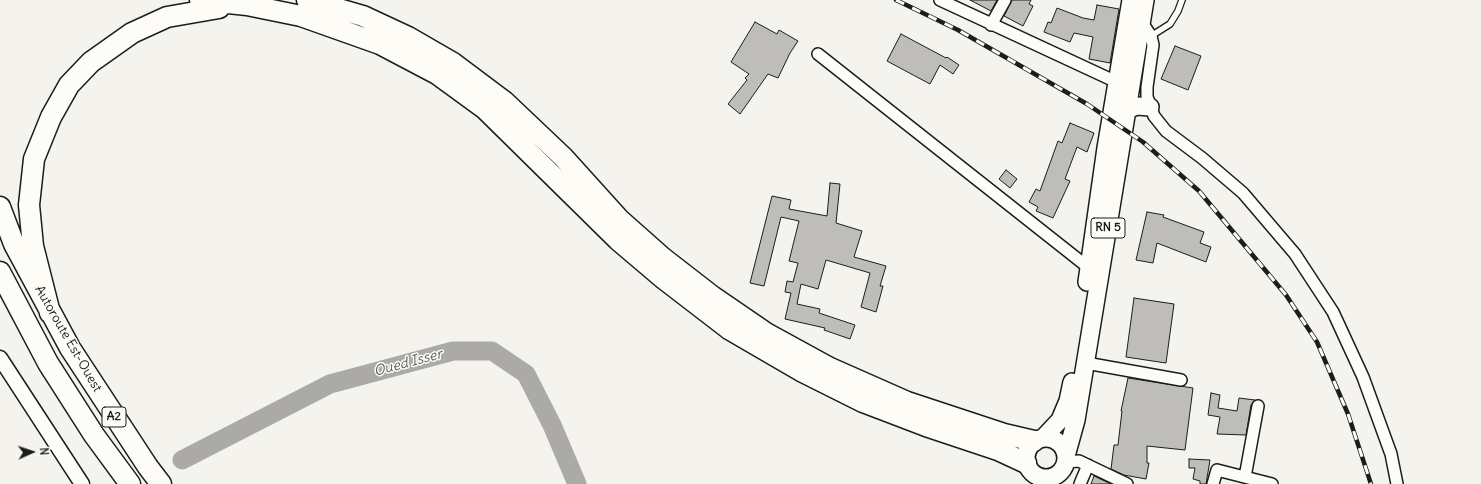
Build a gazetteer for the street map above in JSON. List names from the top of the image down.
{
  "streets": {
    "highway": ["Autoroute Est-Ouest", "A2"],
    "main road": ["RN 5"]
  },
  "water": ["Oued Isser"],
  "north": "right"
}
